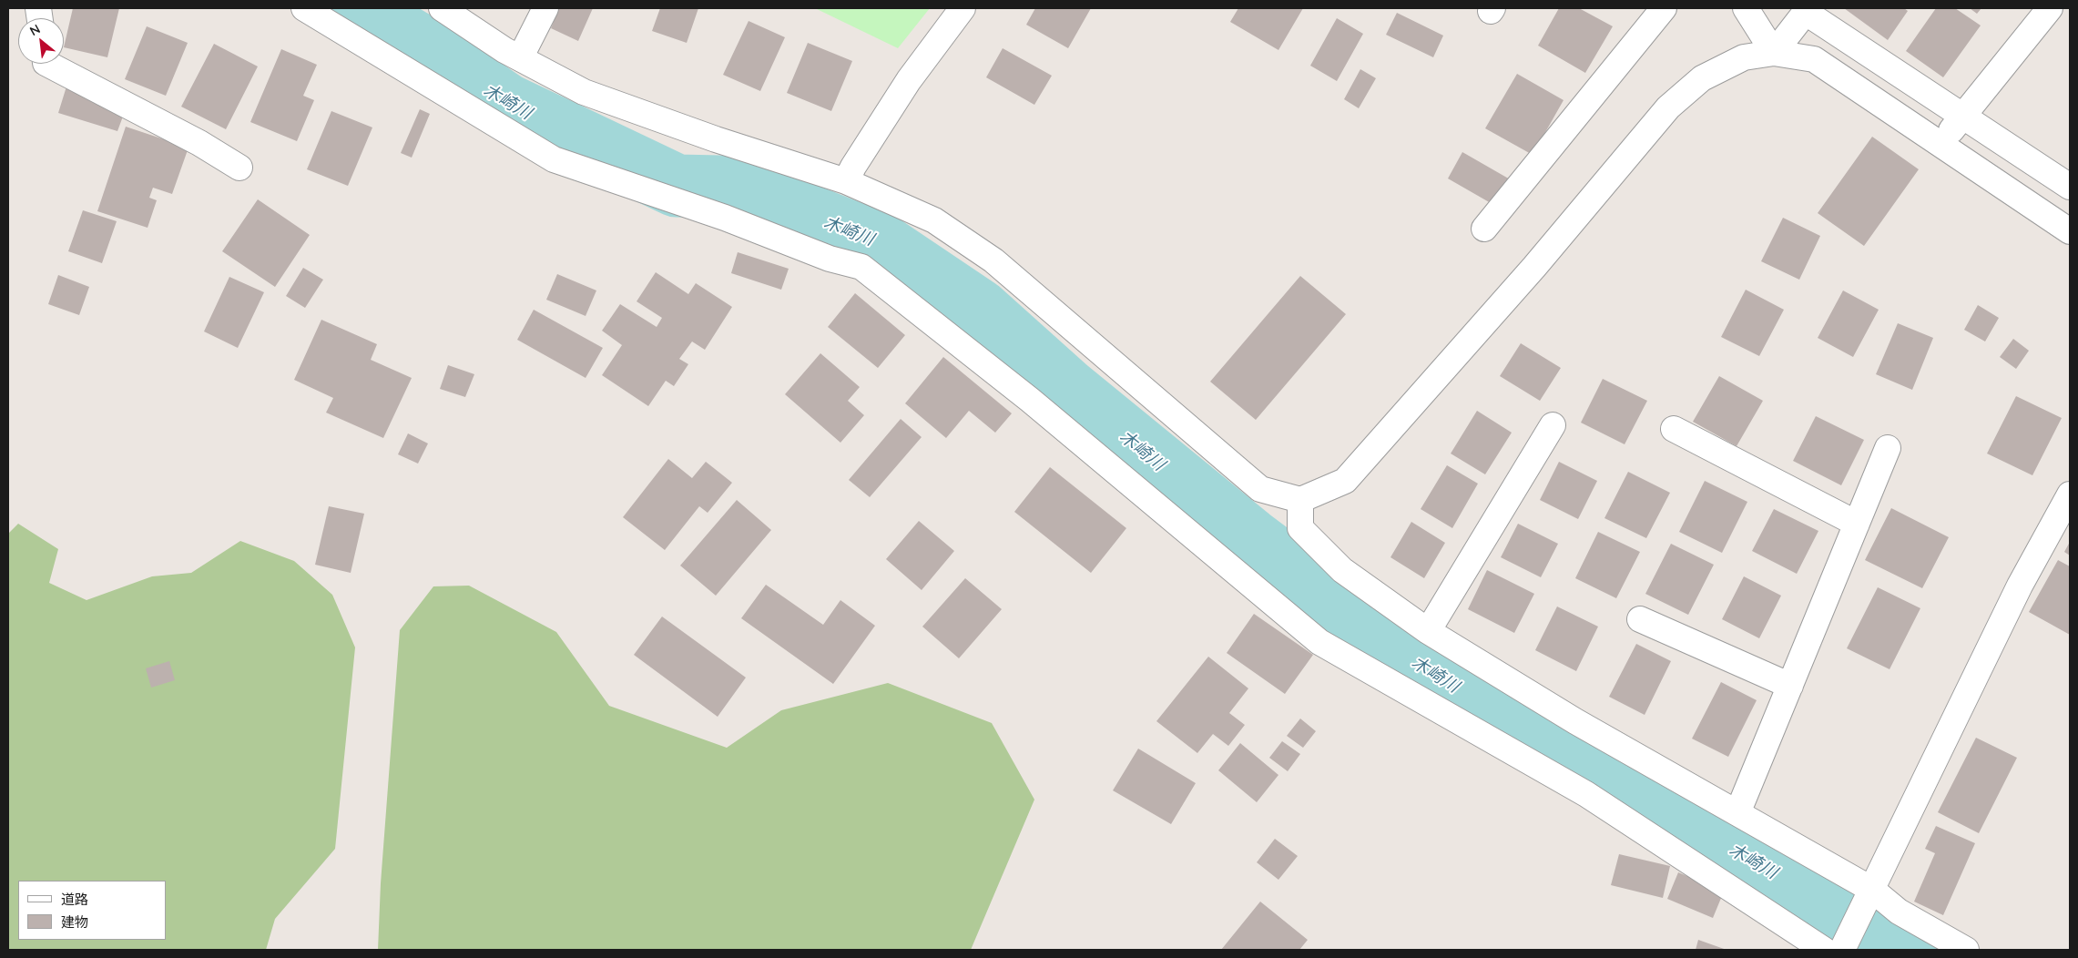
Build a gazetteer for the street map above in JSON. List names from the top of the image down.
{
  "water": ["木崎川"],
  "legend": ["道路", "建物"],
  "north": "top left"
}
